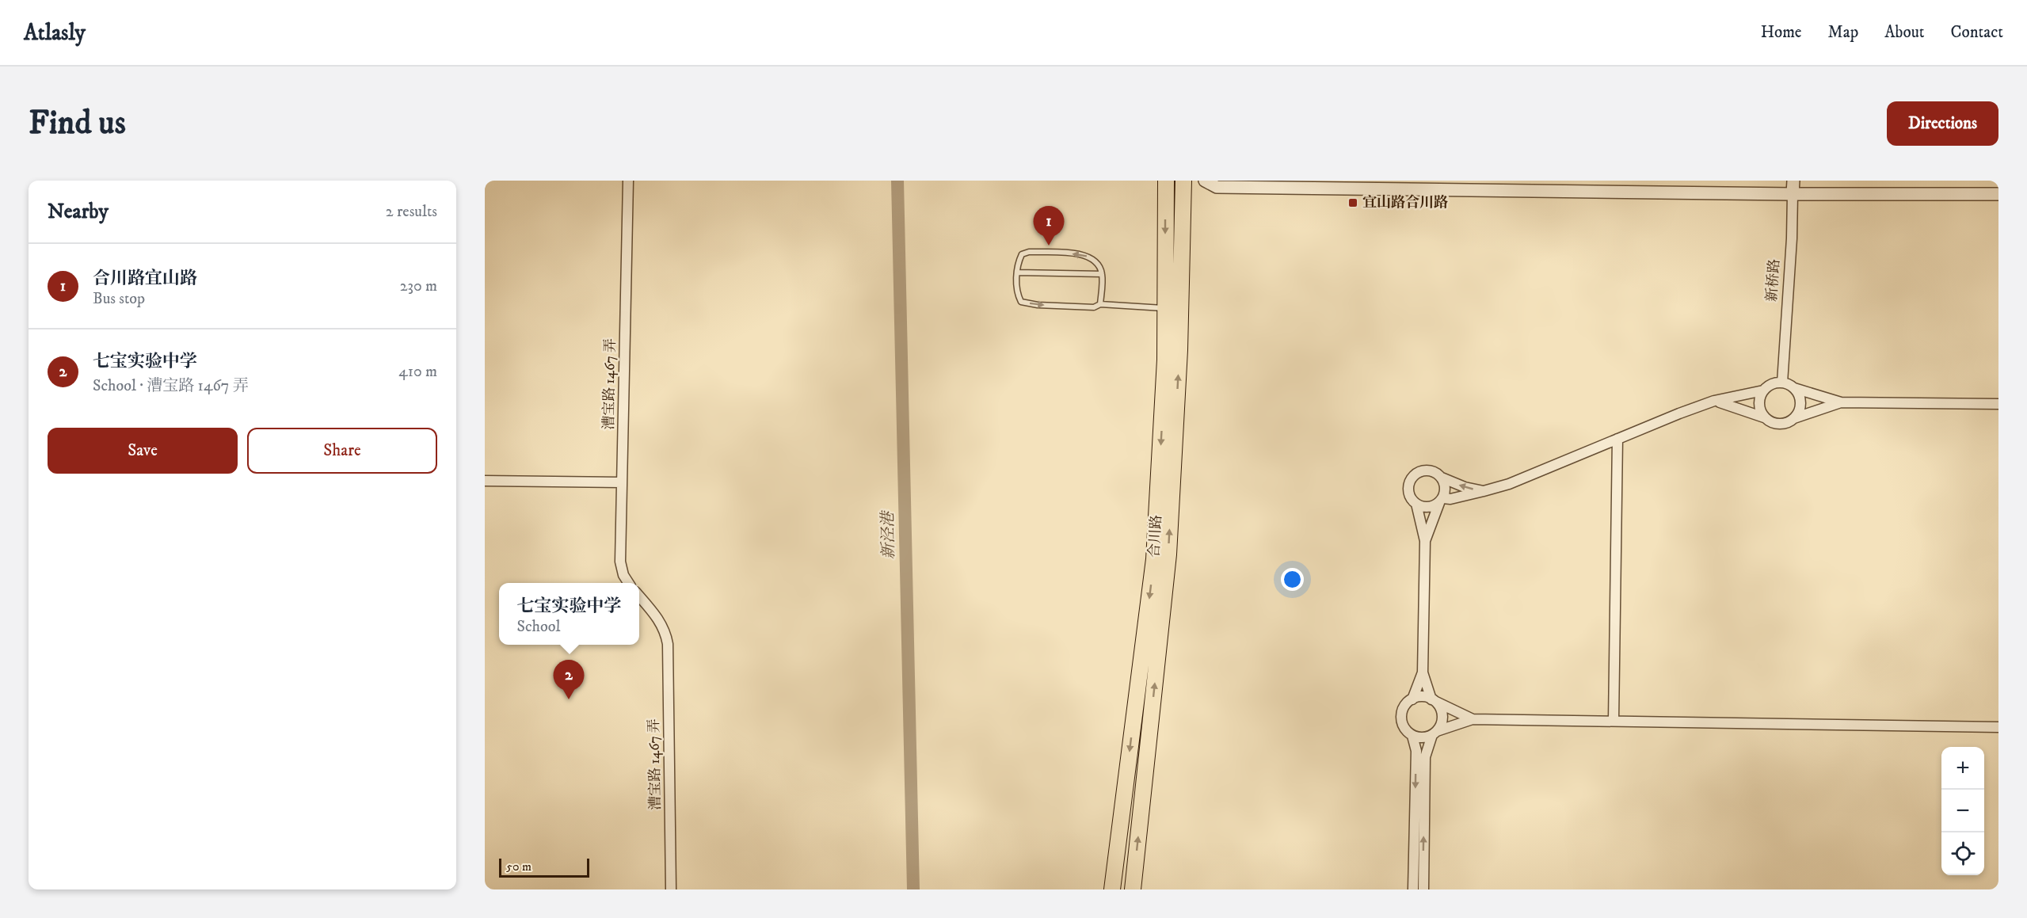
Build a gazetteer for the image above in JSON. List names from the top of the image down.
{
  "streets": {
    "main road": ["合川路"],
    "street": ["新桥路", "漕宝路 1467 弄"]
  },
  "water": ["新泾港"],
  "places": {
    "transit": ["宜山路合川路"]
  },
  "scale_bar": "50 m",
  "page": {
    "header": "Atlasly",
    "nav": [
      "Home",
      "Map",
      "About",
      "Contact"
    ],
    "buttons": [
      "Directions",
      ["Save", "Share"]
    ],
    "title": "Find us",
    "heading": ["Nearby", "2 results"],
    "pins": ["1", "2"],
    "list": [
      {
        "mark": "1",
        "name": "合川路宜山路",
        "note": "Bus stop",
        "value": "230 m"
      },
      {
        "mark": "2",
        "name": "七宝实验中学",
        "note": "School · 漕宝路 1467 弄",
        "value": "410 m"
      }
    ],
    "popup": ["七宝实验中学", "School"],
    "map_buttons": ["+", "−"],
    "scale": "50 m"
  }
}
